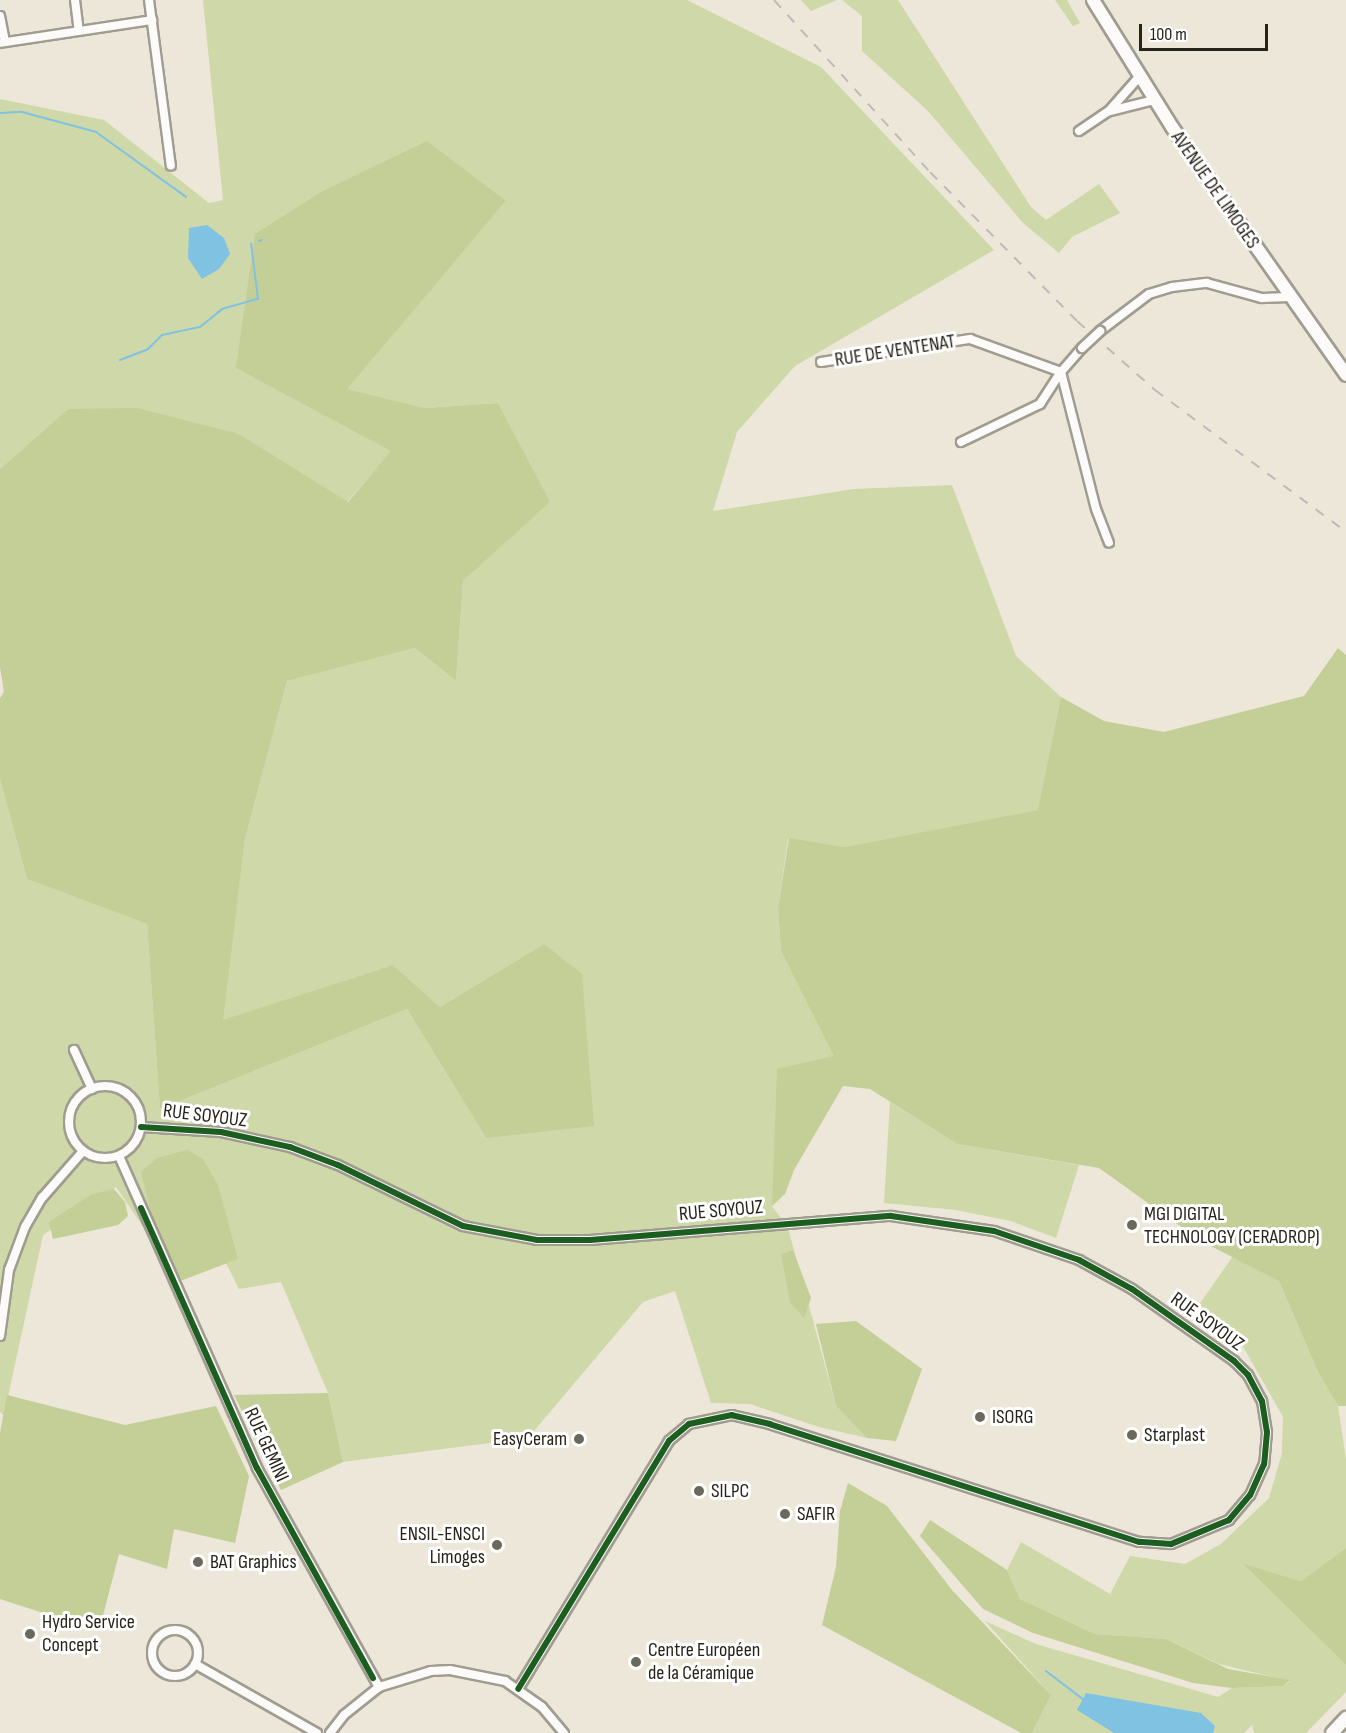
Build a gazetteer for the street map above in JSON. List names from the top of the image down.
{
  "streets": {
    "main road": ["AVENUE DE LIMOGES"],
    "street": ["RUE DE VENTENAT", "RUE SOYOUZ", "RUE GEMINI"]
  },
  "crossings": [
    ["RUE SOYOUZ", "RUE GEMINI"]
  ],
  "places": [
    "MGI DIGITAL TECHNOLOGY (CERADROP)",
    "ISORG",
    "Starplast",
    "EasyCeram",
    "SILPC",
    "SAFIR",
    "ENSIL-ENSCI Limoges",
    "BAT Graphics",
    "Hydro Service Concept",
    "Centre Européen de la Céramique"
  ],
  "scale_bar": "100 m"
}
